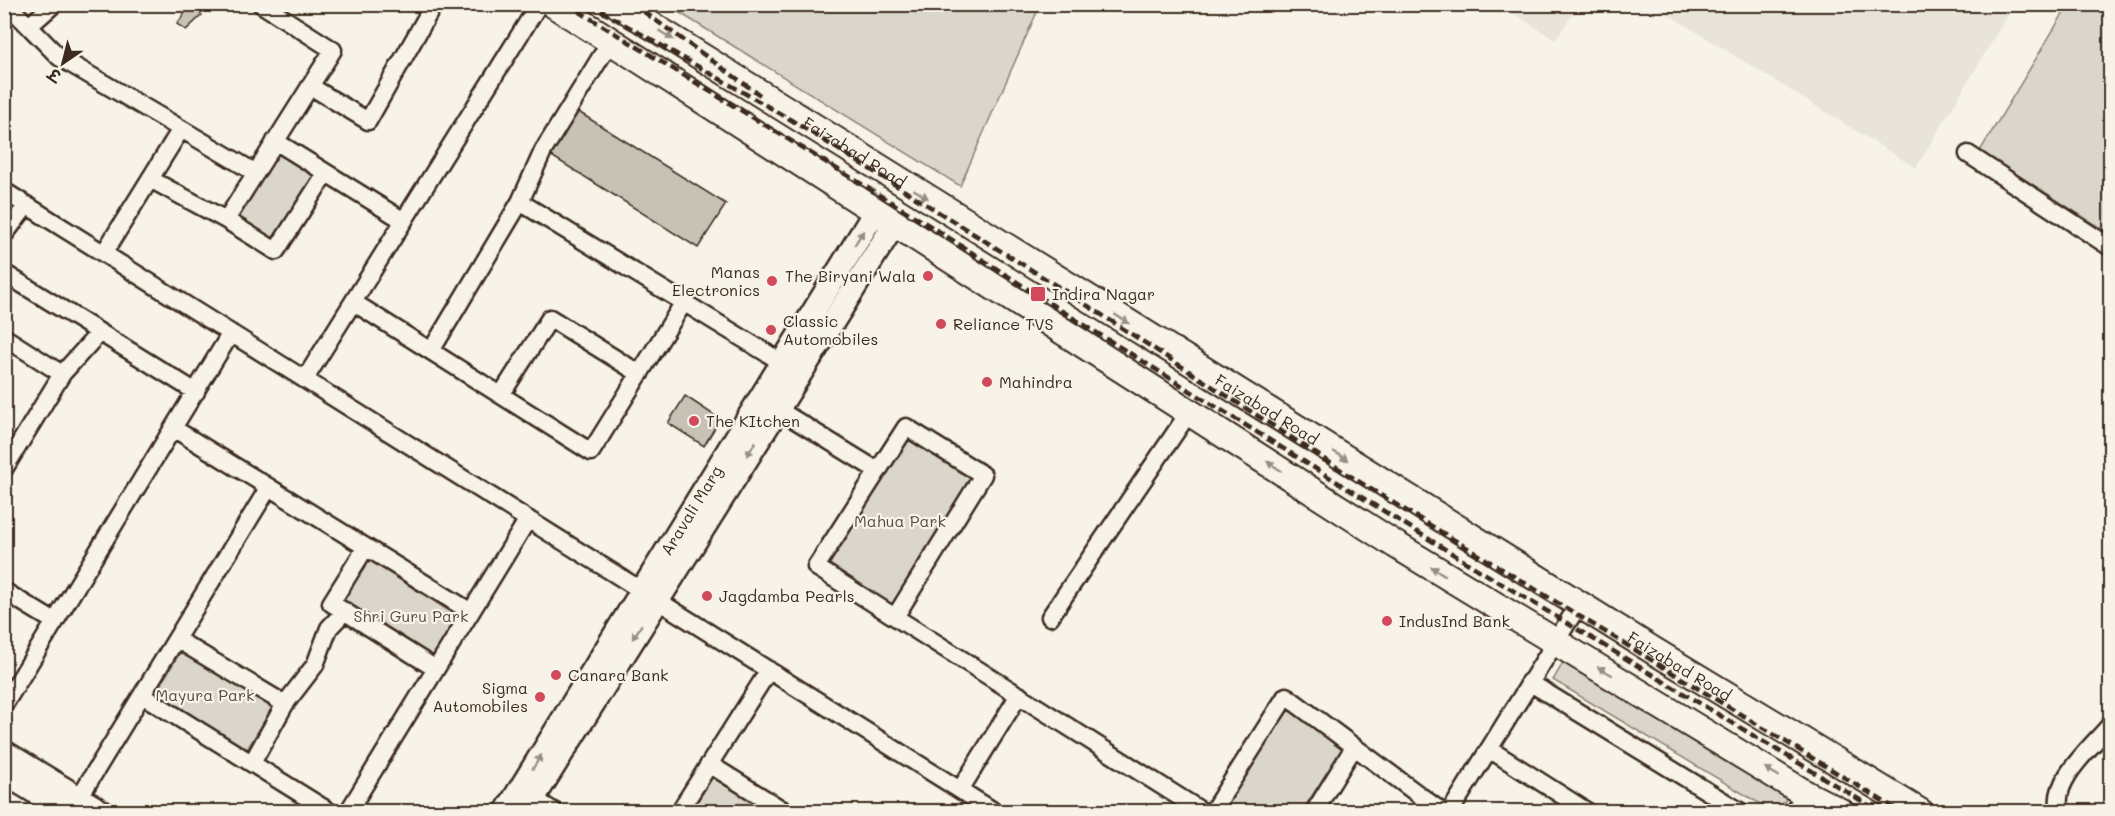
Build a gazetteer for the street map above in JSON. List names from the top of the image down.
{
  "streets": {
    "main road": ["Faizabad Road"],
    "street": ["Aravali Marg"]
  },
  "parks": ["Mahua Park", "Shri Guru Park", "Mayura Park"],
  "places": {
    "other": [
      "The Biryani Wala",
      "Manas Electronics",
      "Reliance TVS",
      "Classic Automobiles",
      "Mahindra",
      "The KItchen",
      "Jagdamba Pearls",
      "IndusInd Bank",
      "Canara Bank",
      "Sigma Automobiles"
    ],
    "transit": ["Indira Nagar"]
  },
  "north": "bottom left"
}
